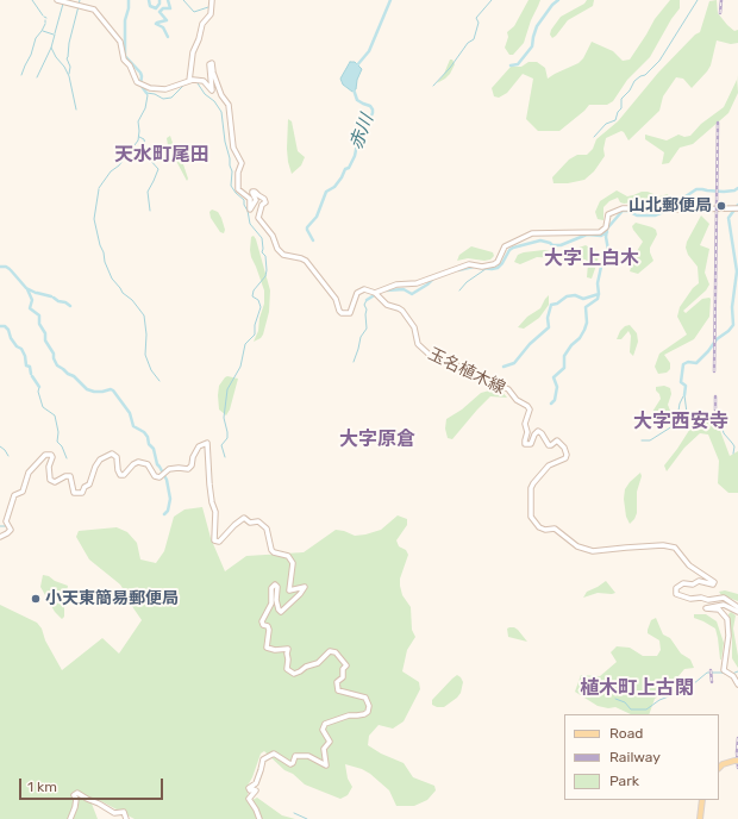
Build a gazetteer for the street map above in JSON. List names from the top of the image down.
{
  "streets": {
    "main road": ["玉名植木線"]
  },
  "districts": [
    "天水町尾田",
    "大字上白木",
    "大字西安寺",
    "大字原倉",
    "植木町上古閑"
  ],
  "water": ["赤川"],
  "places": ["山北郵便局", "小天東簡易郵便局"],
  "legend": ["Road", "Railway", "Park"],
  "scale_bar": "1 km"
}
